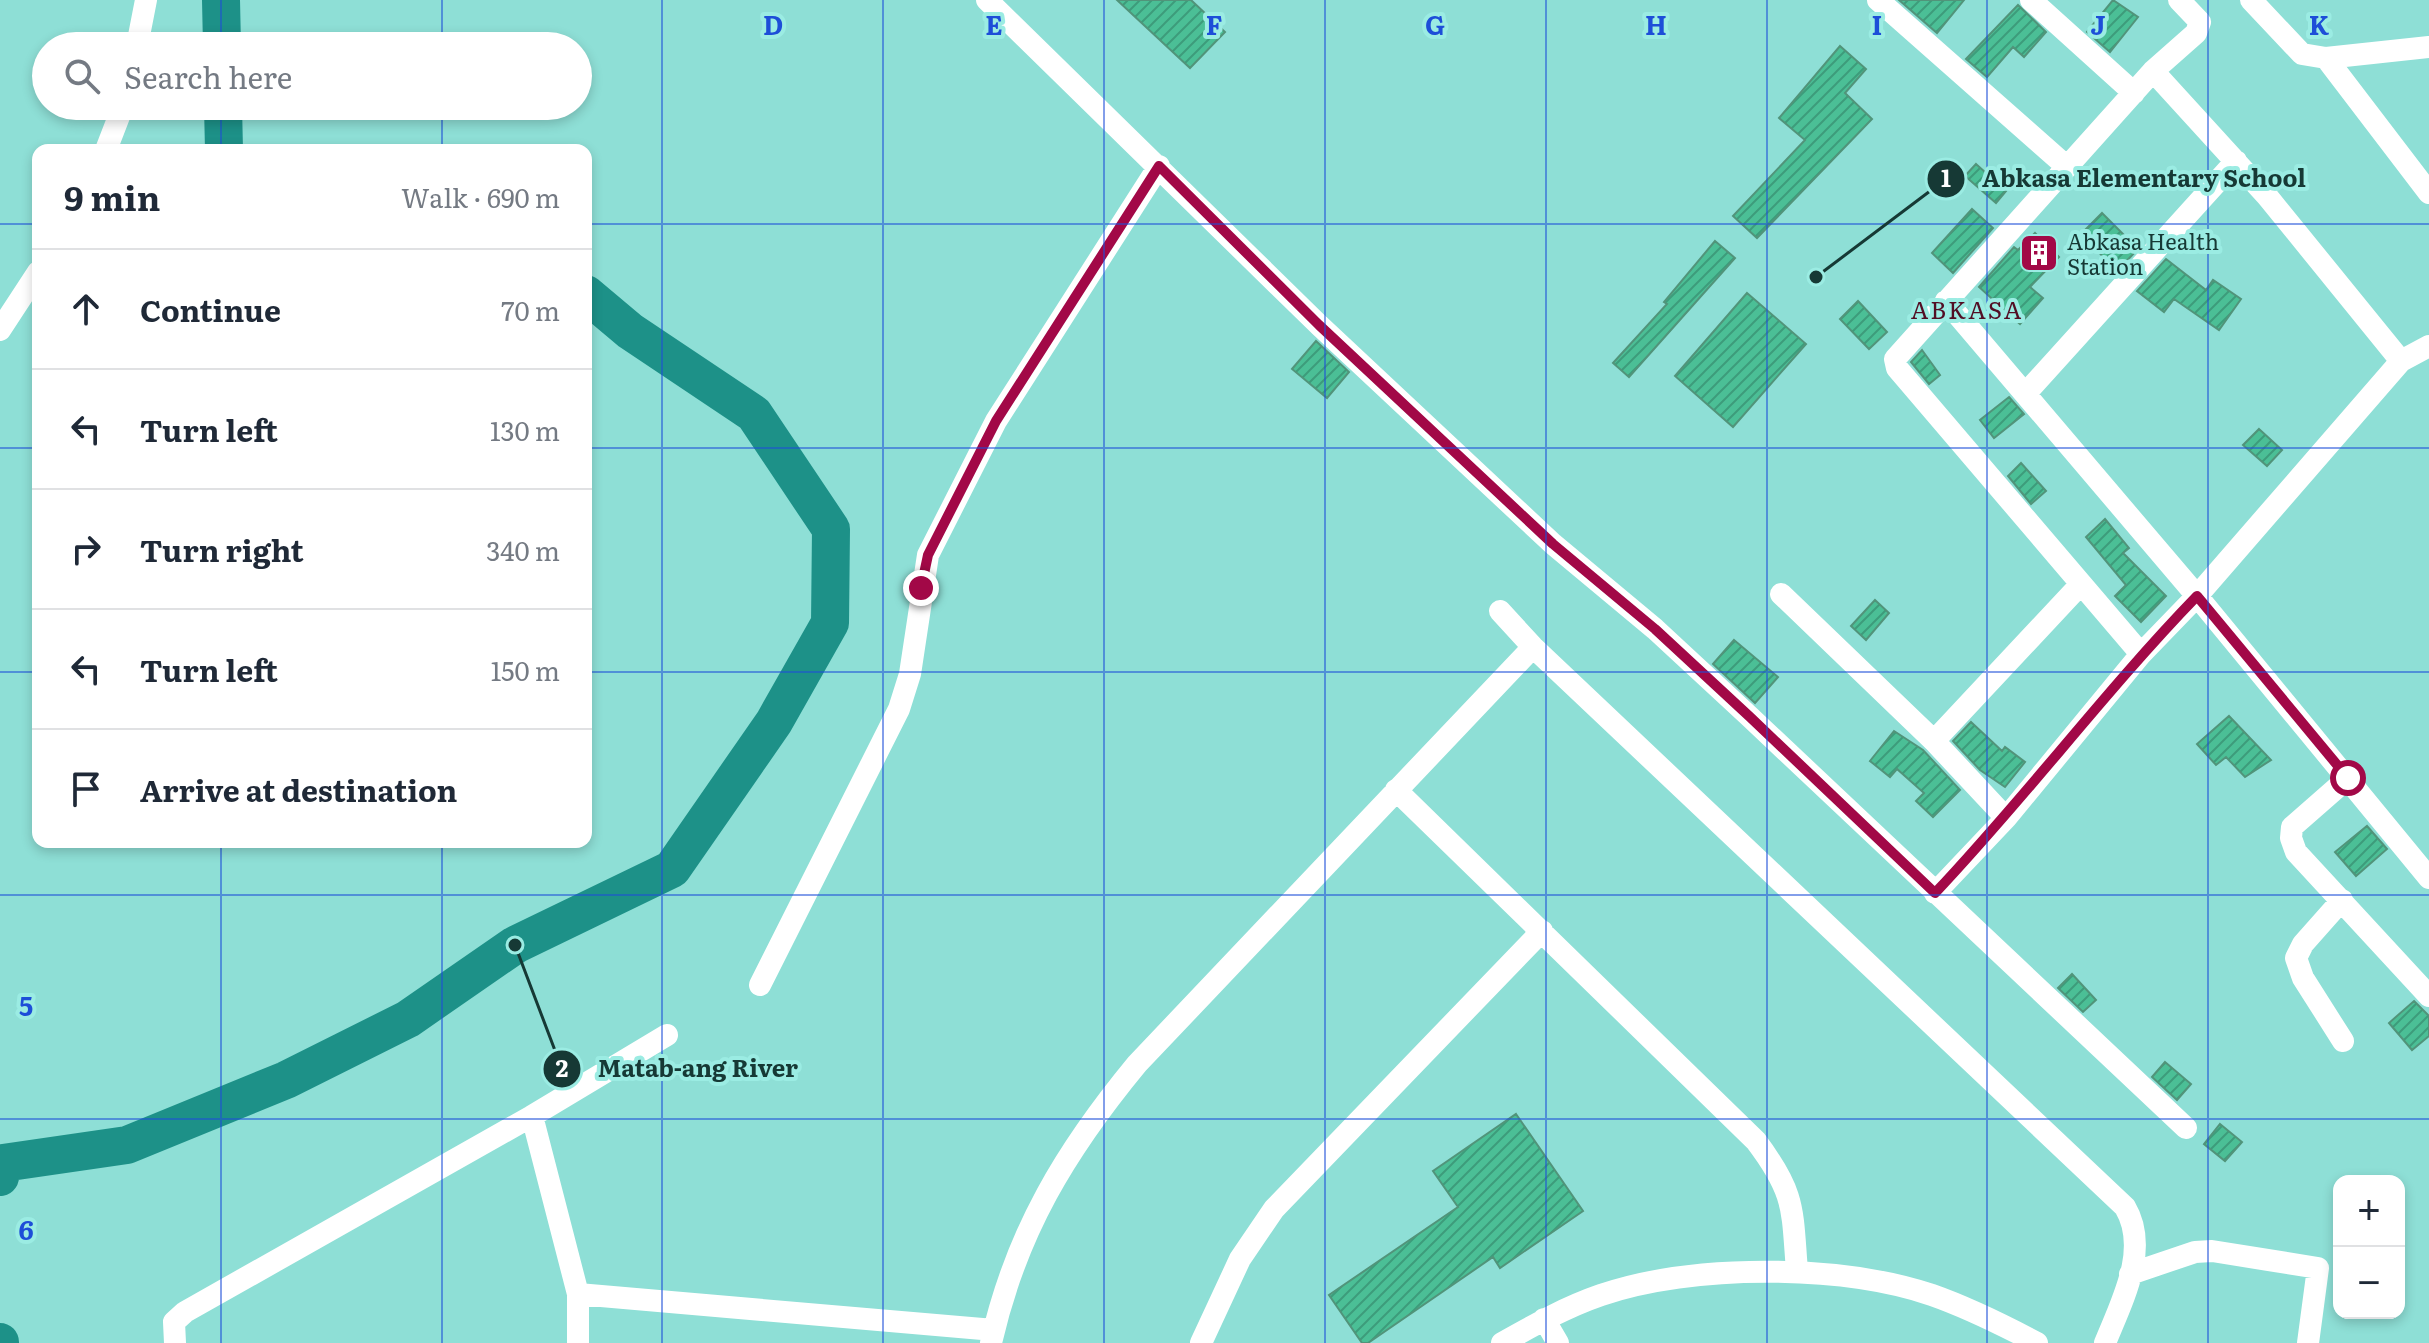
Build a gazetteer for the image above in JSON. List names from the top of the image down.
{
  "districts": ["ABKASA"],
  "places": {
    "building": ["Abkasa Health Station"],
    "other": ["Abkasa Elementary School", "Matab-ang River"]
  },
  "page": {
    "search": "Search here",
    "heading": ["9 min", "Walk · 690 m"],
    "list": [
      ["Continue", "70 m"],
      ["Turn left", "130 m"],
      ["Turn right", "340 m"],
      ["Turn left", "150 m"],
      "Arrive at destination"
    ],
    "map_buttons": ["+", "−"]
  },
  "grid": {
    "columns": [
      "D",
      "E",
      "F",
      "G",
      "H",
      "I",
      "J",
      "K"
    ],
    "rows": ["5", "6"]
  }
}
